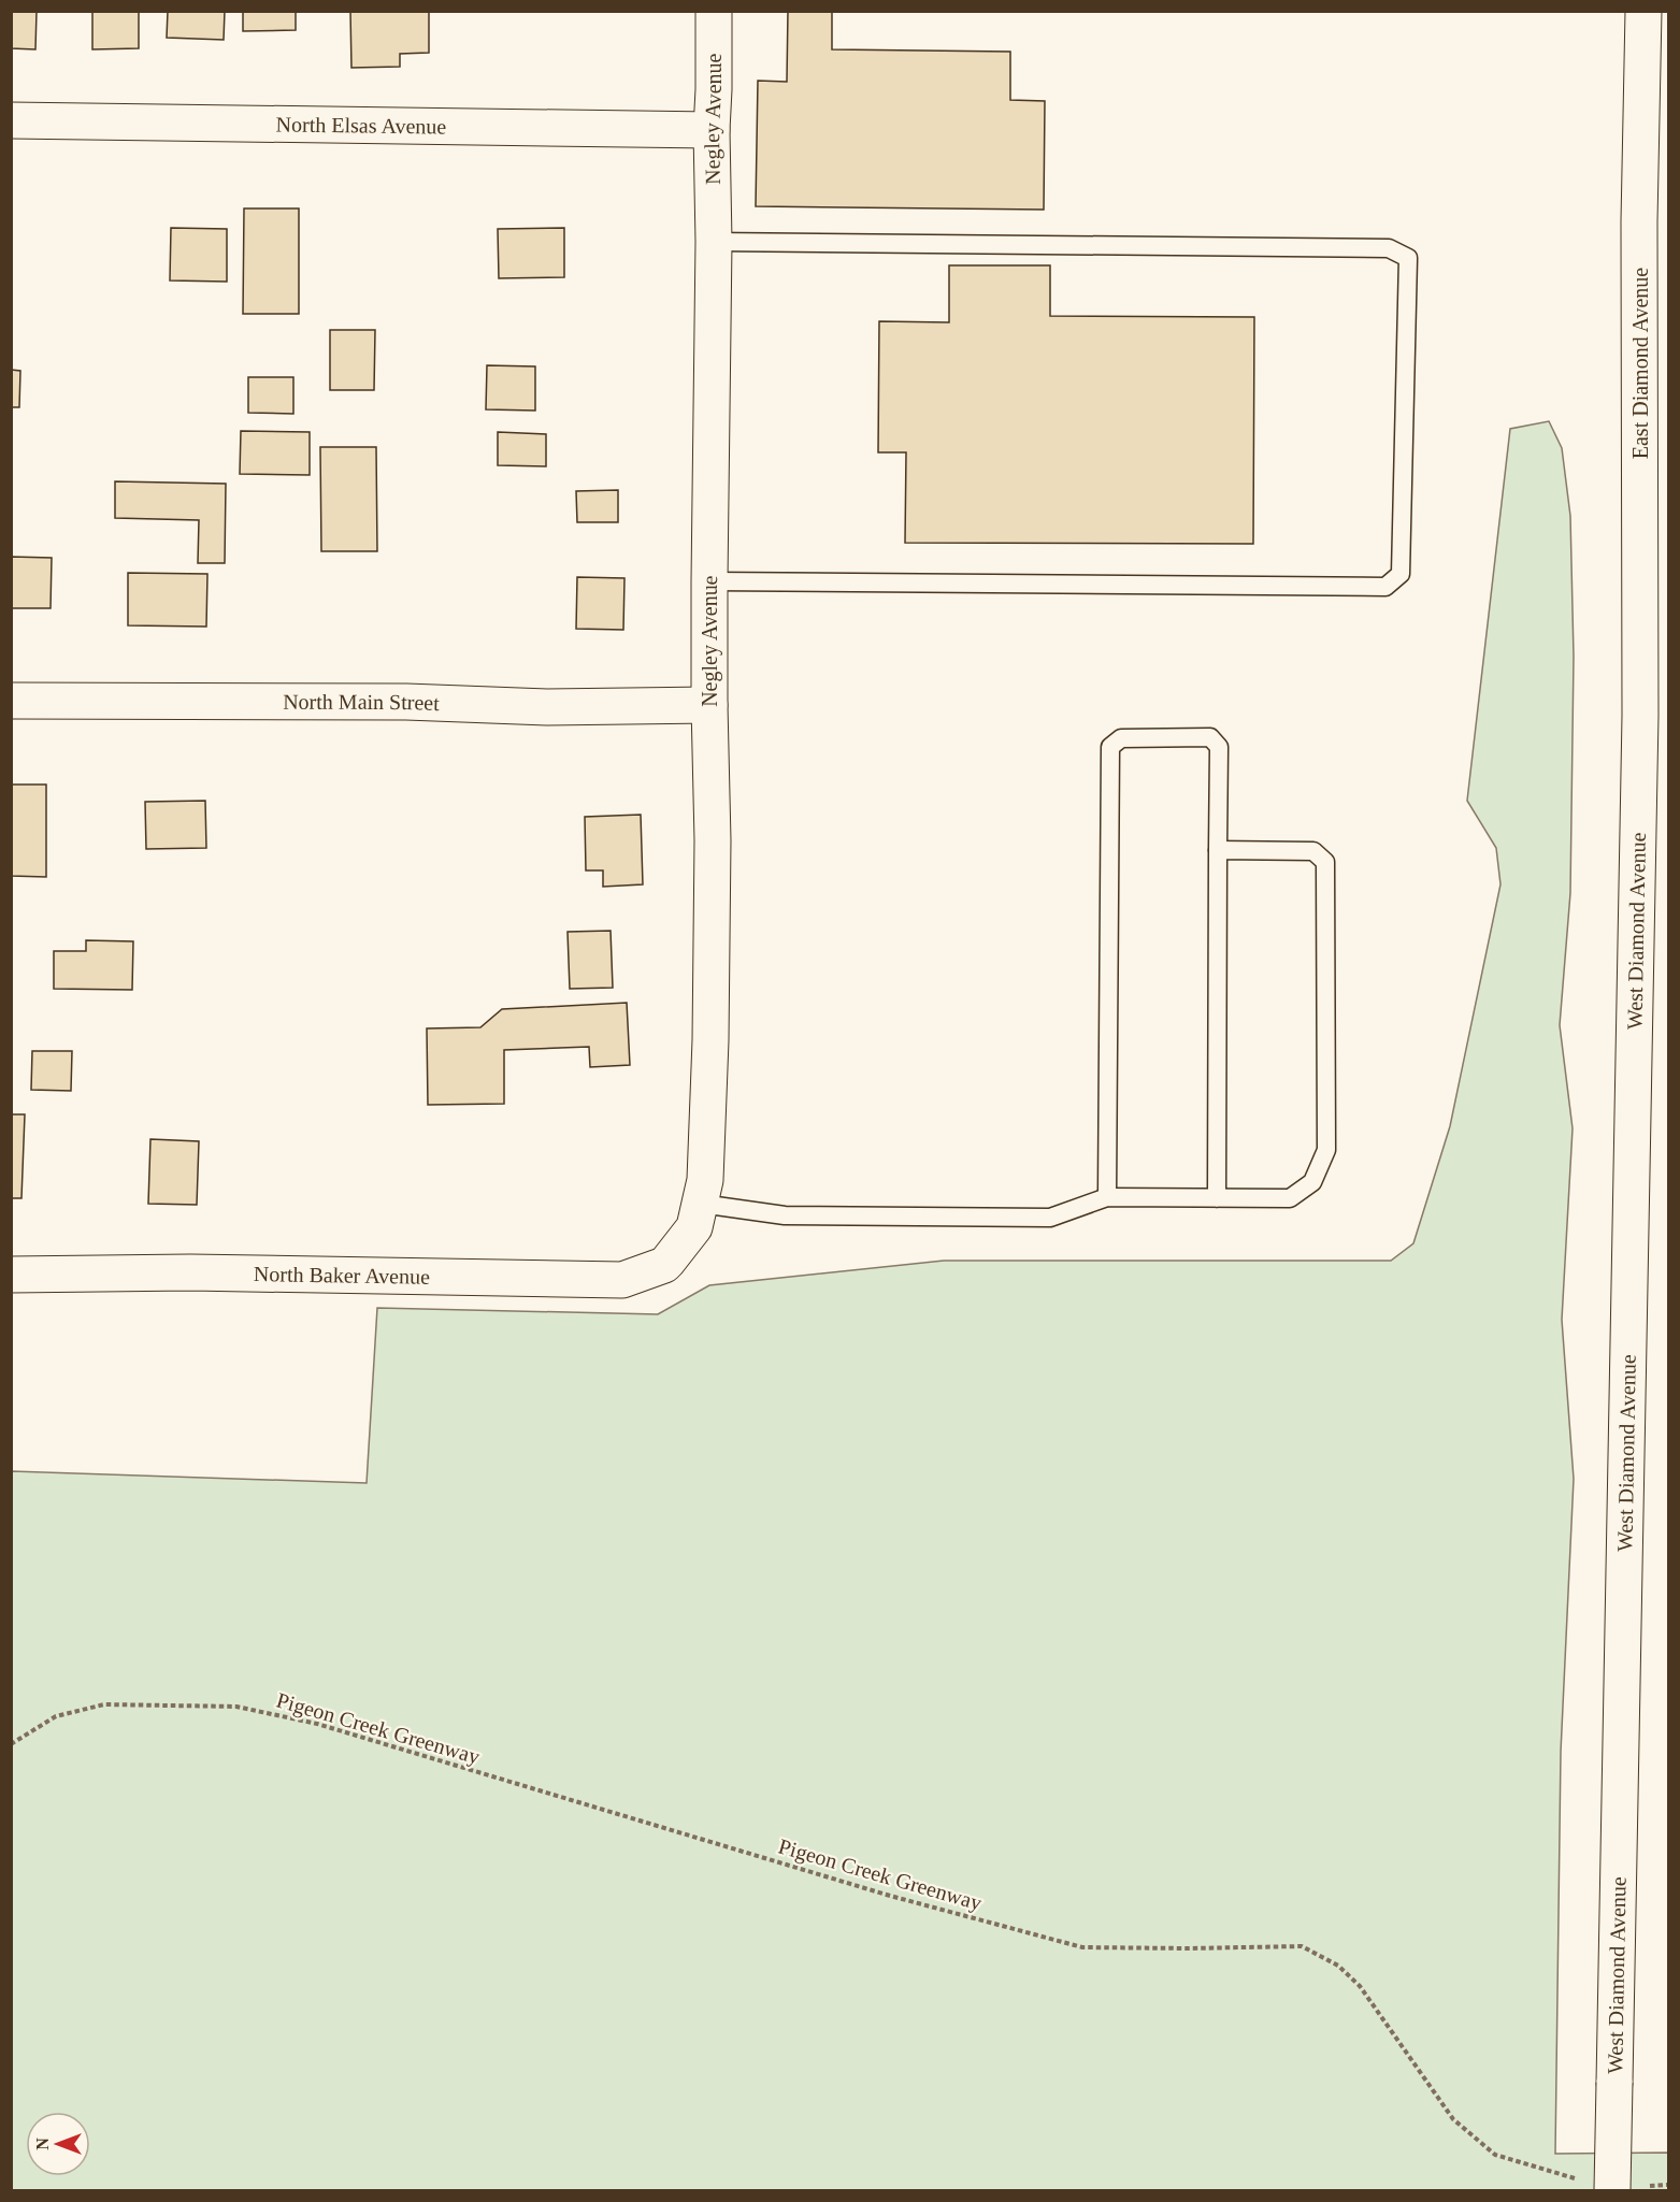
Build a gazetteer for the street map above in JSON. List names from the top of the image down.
{
  "streets": {
    "street": [
      "Negley Avenue",
      "North Elsas Avenue",
      "East Diamond Avenue",
      "North Main Street",
      "West Diamond Avenue",
      "North Baker Avenue"
    ],
    "path": ["Pigeon Creek Greenway"]
  },
  "crossings": [
    ["Negley Avenue", "North Elsas Avenue"],
    ["Negley Avenue", "North Main Street"],
    ["Negley Avenue", "North Baker Avenue"],
    ["East Diamond Avenue", "West Diamond Avenue"],
    ["West Diamond Avenue", "Pigeon Creek Greenway"]
  ],
  "north": "left"
}
